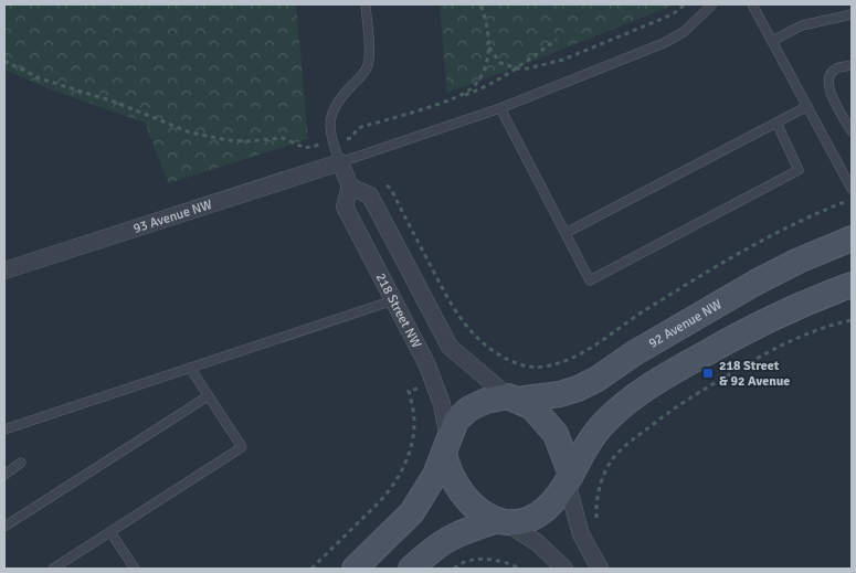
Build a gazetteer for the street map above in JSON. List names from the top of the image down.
{
  "streets": {
    "main road": ["92 Avenue NW"],
    "street": ["93 Avenue NW", "218 Street NW"]
  },
  "crossings": [
    ["93 Avenue NW", "218 Street NW"],
    ["218 Street NW", "92 Avenue NW"]
  ],
  "places": {
    "transit": ["218 Street & 92 Avenue"]
  }
}
